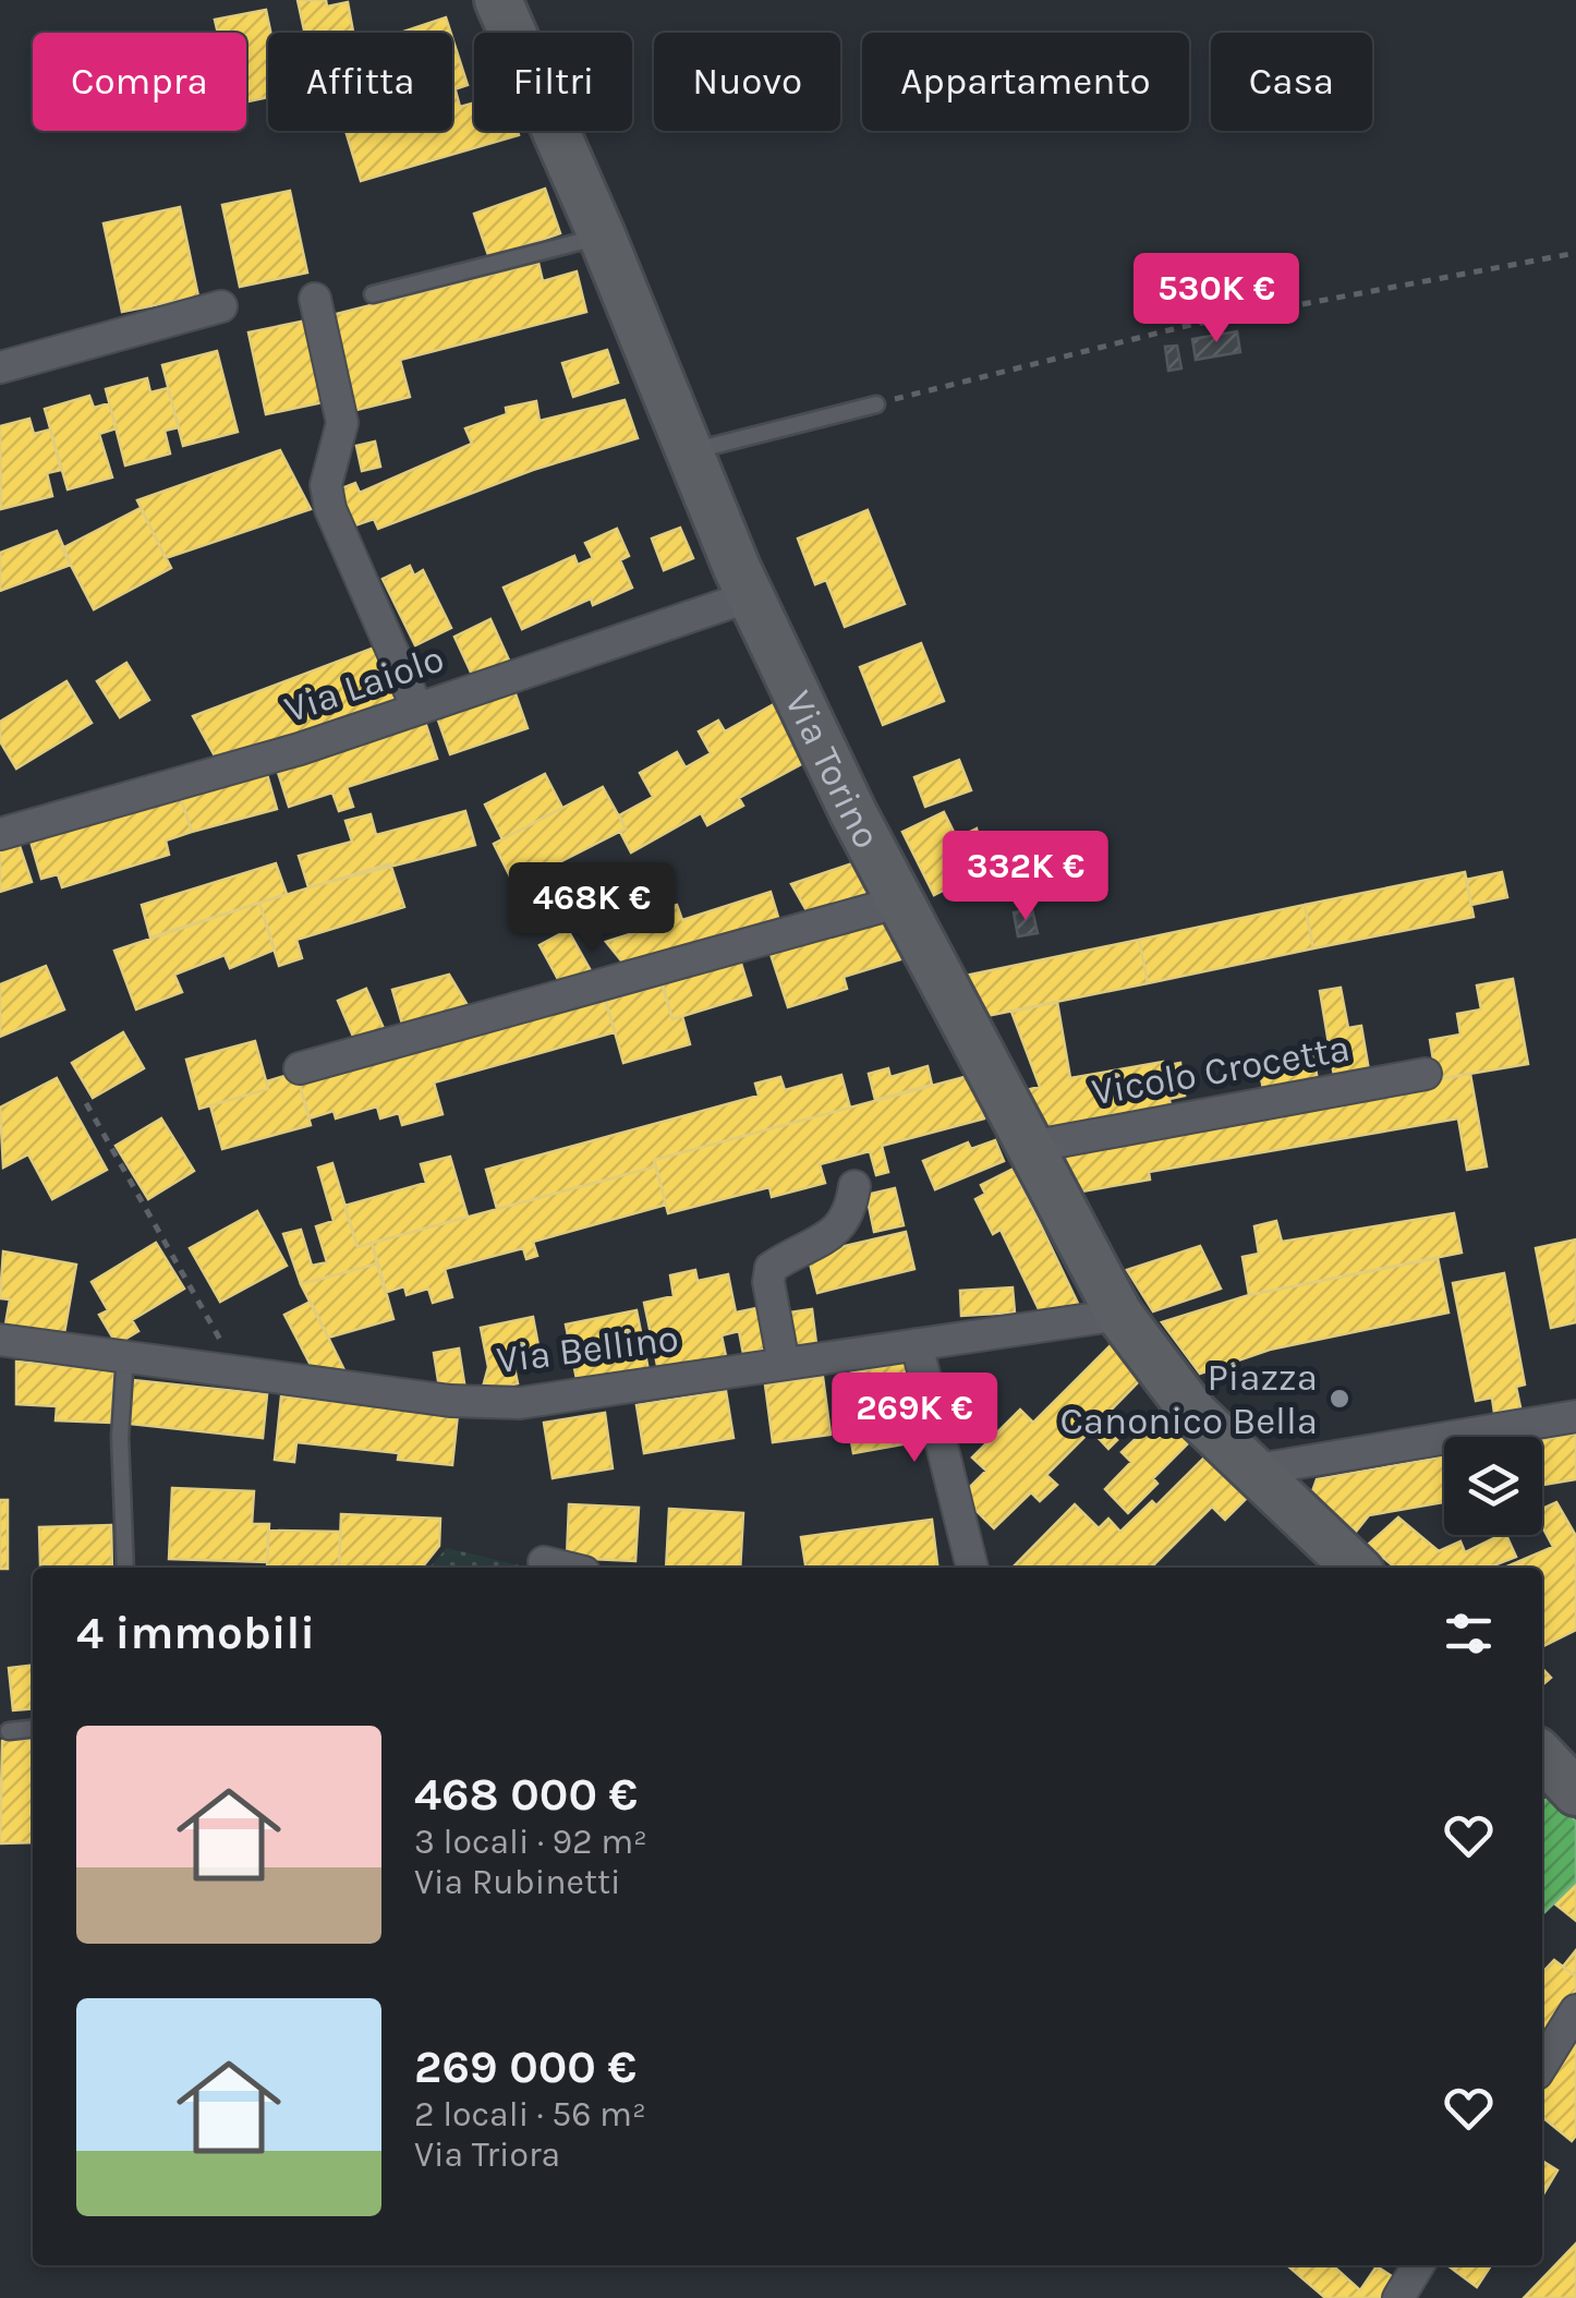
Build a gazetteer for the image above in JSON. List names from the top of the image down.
{
  "streets": {
    "main road": ["Via Torino"],
    "street": ["Via Laiolo", "Vicolo Crocetta", "Via Bellino"]
  },
  "crossings": [
    ["Via Laiolo", "Via Torino"],
    ["Via Torino", "Vicolo Crocetta"],
    ["Via Torino", "Via Bellino"]
  ],
  "places": ["Piazza Canonico Bella"],
  "page": {
    "chip": [
      "Compra",
      "Affitta",
      "Filtri",
      "Nuovo",
      "Appartamento",
      "Casa"
    ],
    "price": [
      "530K €",
      "332K €",
      "468K €",
      "269K €"
    ],
    "heading": "4 immobili",
    "list": [
      {
        "name": "468 000 €",
        "note": "3 locali · 92 m² · Via Rubinetti"
      },
      {
        "name": "269 000 €",
        "note": "2 locali · 56 m² · Via Triora"
      }
    ]
  }
}
